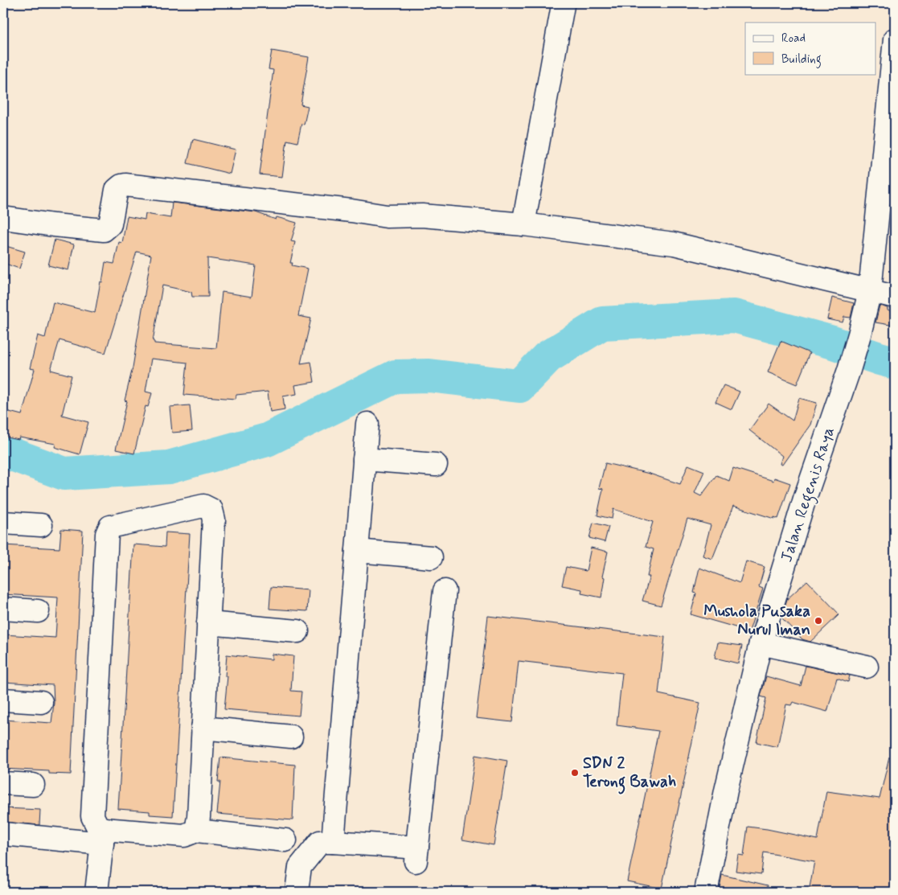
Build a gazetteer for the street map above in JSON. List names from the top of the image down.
{
  "streets": {
    "street": ["Jalan Regenis Raya"]
  },
  "places": ["Mushola Pusaka Nurul Iman", "SDN 2 Terong Bawah"],
  "legend": ["Road", "Building"]
}
